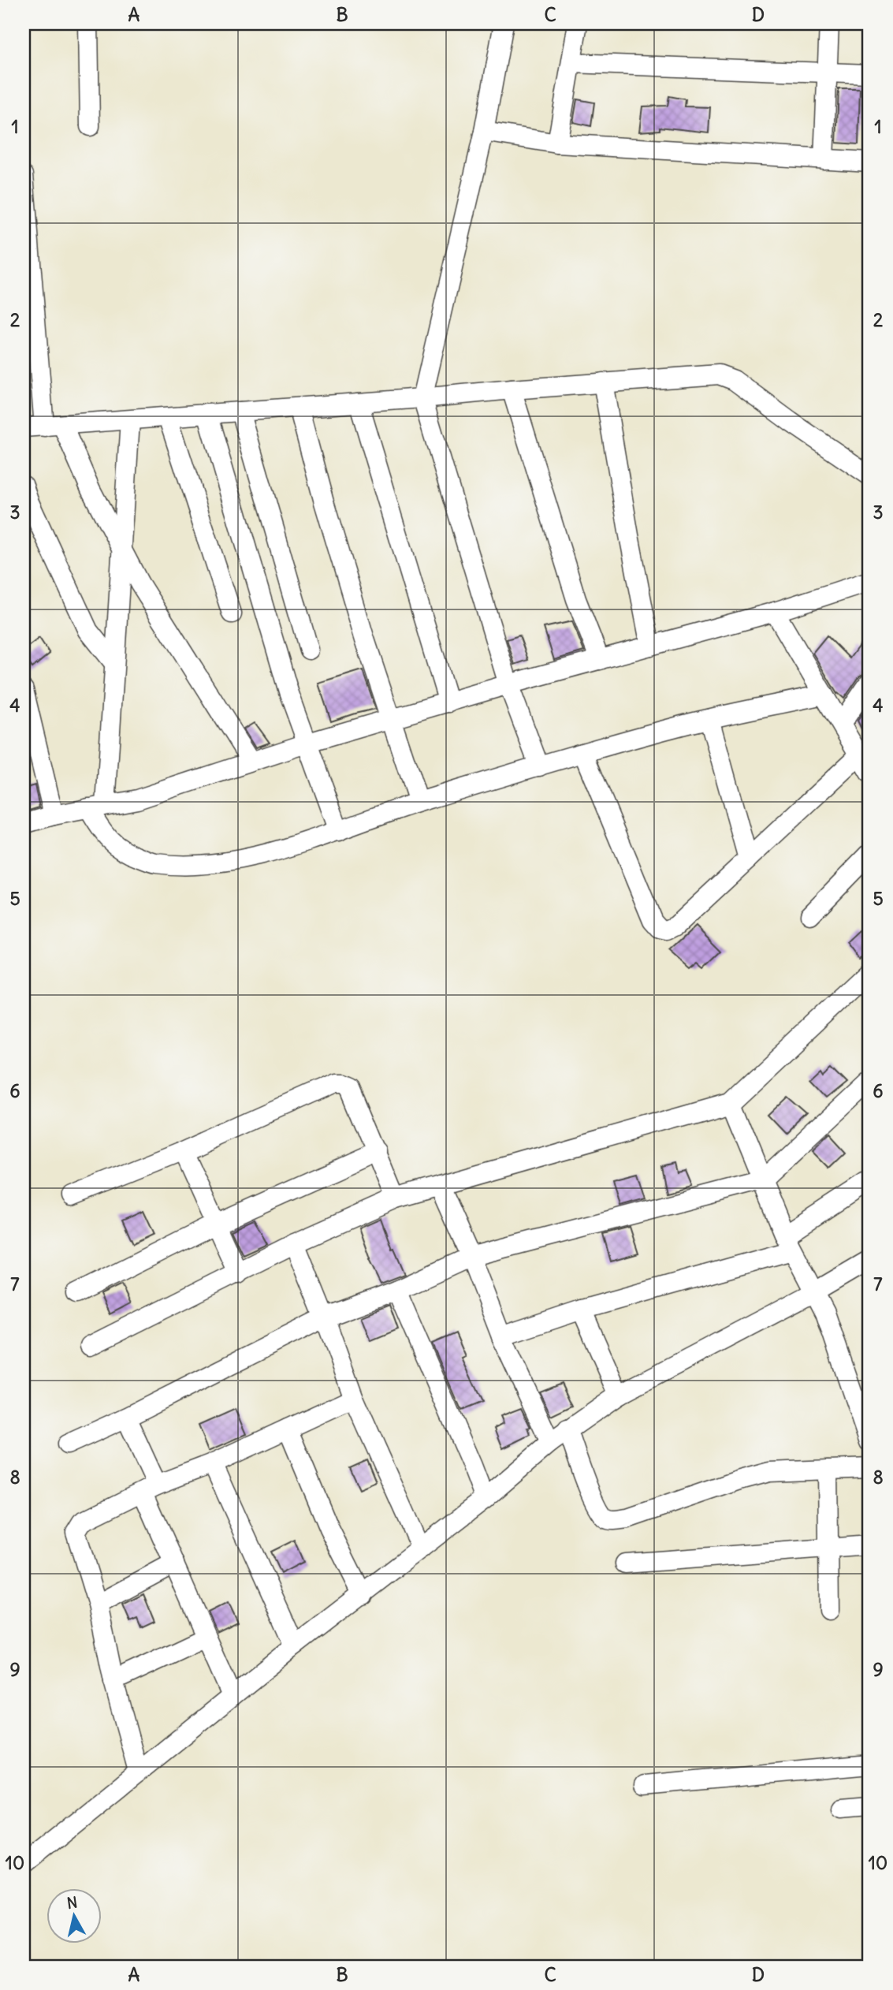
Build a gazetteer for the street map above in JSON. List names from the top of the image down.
{
  "north": "top",
  "grid": {
    "columns": [
      "A",
      "B",
      "C",
      "D"
    ],
    "rows": [
      "1",
      "2",
      "3",
      "4",
      "5",
      "6",
      "7",
      "8",
      "9",
      "10"
    ]
  }
}
